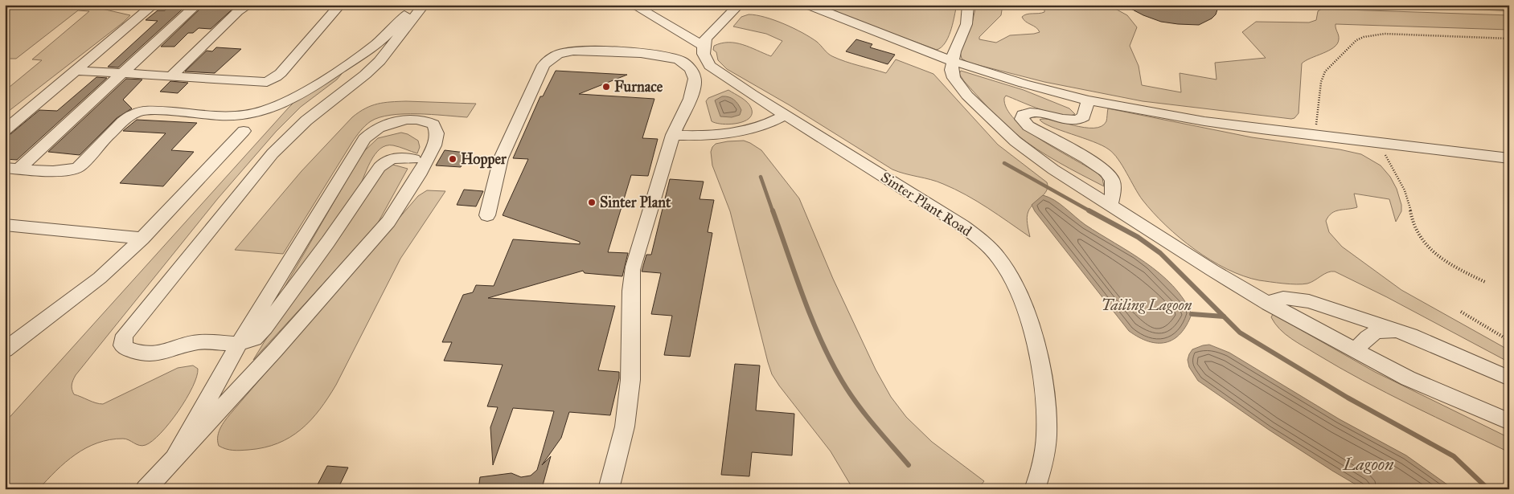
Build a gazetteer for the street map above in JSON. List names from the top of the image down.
{
  "streets": {
    "lane": ["Sinter Plant Road"]
  },
  "water": ["Tailing Lagoon", "Lagoon"],
  "places": ["Furnace", "Hopper", "Sinter Plant"]
}
